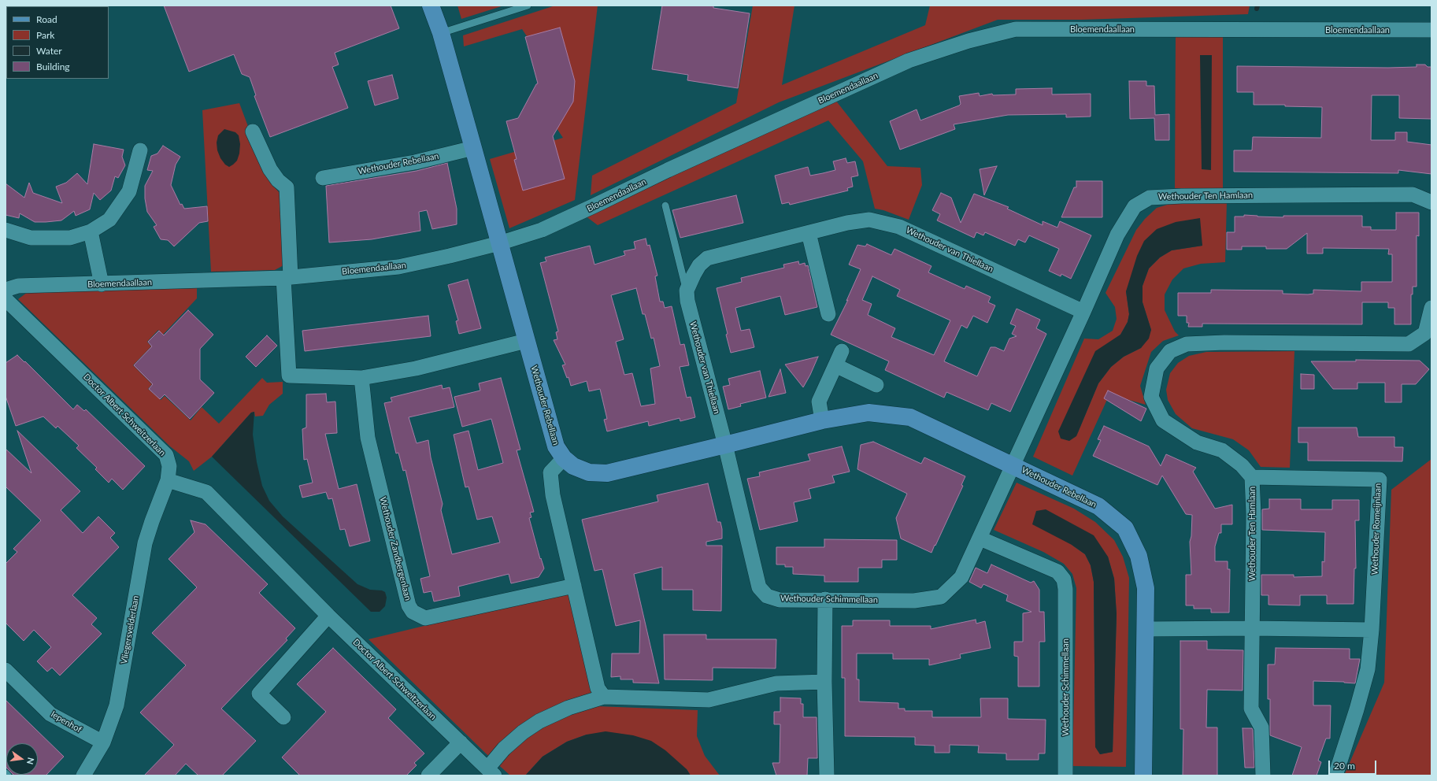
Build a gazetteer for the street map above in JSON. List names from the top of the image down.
{
  "streets": {
    "street": [
      "Bloemendaallaan",
      "Wethouder Rebellaan",
      "Wethouder Ten Hamlaan",
      "Wethouder van Thiellaan",
      "Doctor Albert Schweitzerlaan",
      "Wethouder Romeijnlaan",
      "Wethouder Zandbergenlaan",
      "Wethouder Schimmellaan",
      "Vliegersvelderlaan",
      "Iepenhof"
    ]
  },
  "crossings": [
    ["Bloemendaallaan", "Wethouder Rebellaan"],
    ["Wethouder Rebellaan", "Wethouder Ten Hamlaan"],
    ["Wethouder Rebellaan", "Wethouder van Thiellaan"],
    ["Wethouder Rebellaan", "Wethouder Schimmellaan"],
    ["Wethouder Ten Hamlaan", "Wethouder van Thiellaan"],
    ["Wethouder Ten Hamlaan", "Wethouder Romeijnlaan"],
    ["Wethouder Ten Hamlaan", "Wethouder Schimmellaan"],
    ["Wethouder van Thiellaan", "Wethouder Schimmellaan"],
    ["Doctor Albert Schweitzerlaan", "Vliegersvelderlaan"],
    ["Vliegersvelderlaan", "Iepenhof"]
  ],
  "legend": [
    "Road",
    "Park",
    "Water",
    "Building"
  ],
  "scale_bar": "20 m",
  "north": "right"
}
